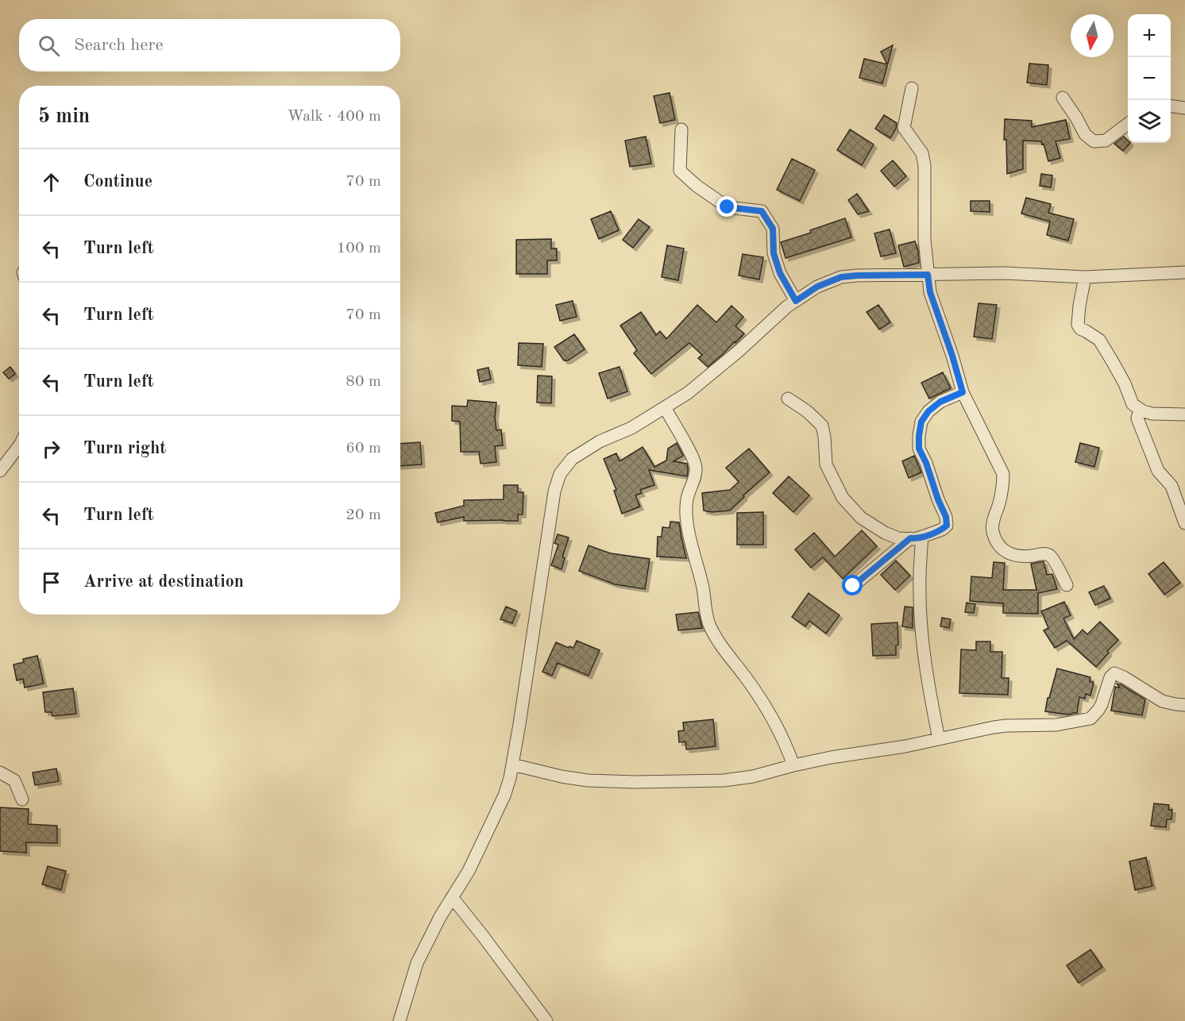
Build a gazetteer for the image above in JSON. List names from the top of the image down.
{
  "north": "bottom",
  "page": {
    "map_buttons": ["+", "−"],
    "search": "Search here",
    "heading": ["5 min", "Walk · 400 m"],
    "list": [
      ["Continue", "70 m"],
      ["Turn left", "100 m"],
      ["Turn left", "70 m"],
      ["Turn left", "80 m"],
      ["Turn right", "60 m"],
      ["Turn left", "20 m"],
      "Arrive at destination"
    ]
  }
}
